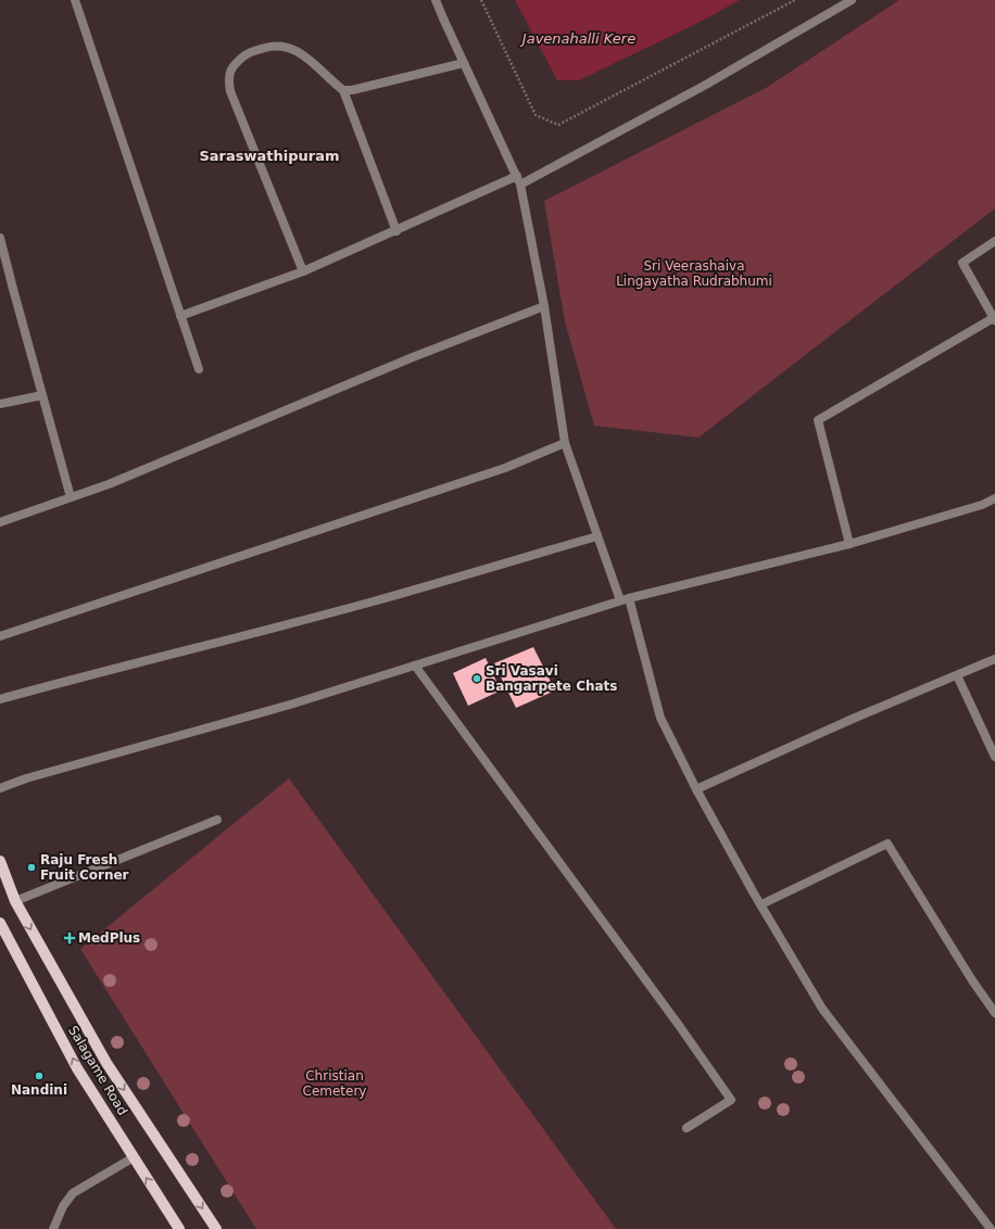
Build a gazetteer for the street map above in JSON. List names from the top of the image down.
{
  "streets": {
    "main road": ["Salagame Road"]
  },
  "districts": ["Saraswathipuram"],
  "water": ["Javenahalli Kere"],
  "parks": ["Sri Veerashaiva Lingayatha Rudrabhumi", "Christian Cemetery"],
  "places": {
    "other": ["Sri Vasavi Bangarpete Chats", "Raju Fresh Fruit Corner", "Nandini"],
    "health": ["MedPlus"]
  }
}
